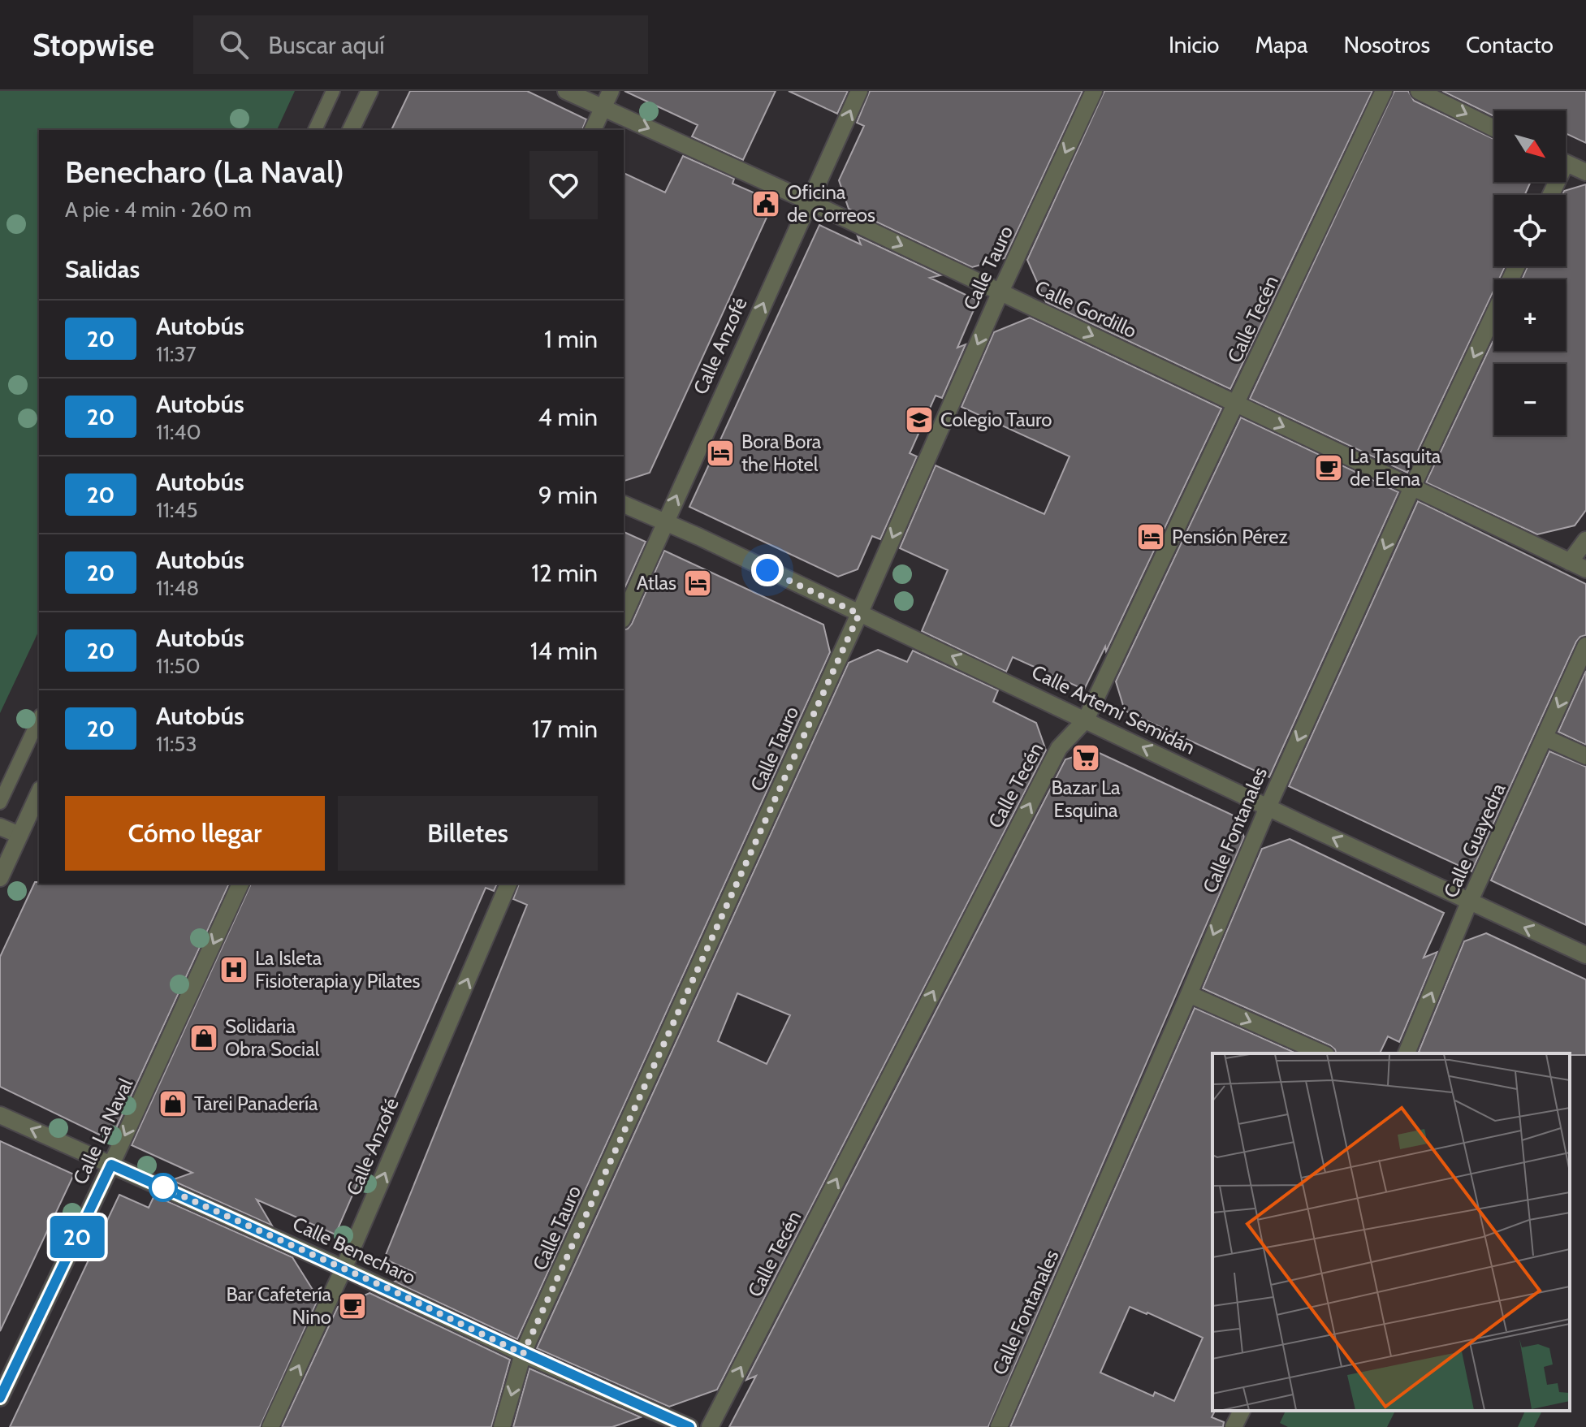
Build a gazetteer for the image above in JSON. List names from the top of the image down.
{
  "streets": {
    "street": [
      "Calle Tauro",
      "Calle Gordillo",
      "Calle Tecén",
      "Calle Anzofé",
      "Calle Artemi Semidán",
      "Calle Fontanales",
      "Calle Guayedra",
      "Calle La Naval",
      "Calle Benecharo"
    ]
  },
  "crossings": [
    ["Calle Tauro", "Calle Gordillo"],
    ["Calle Tauro", "Calle Artemi Semidán"],
    ["Calle Tauro", "Calle Benecharo"],
    ["Calle Gordillo", "Calle Tecén"],
    ["Calle Gordillo", "Calle Anzofé"],
    ["Calle Gordillo", "Calle Fontanales"],
    ["Calle Tecén", "Calle Artemi Semidán"],
    ["Calle Anzofé", "Calle Artemi Semidán"],
    ["Calle Anzofé", "Calle Benecharo"],
    ["Calle Artemi Semidán", "Calle Fontanales"],
    ["Calle Artemi Semidán", "Calle Guayedra"],
    ["Calle La Naval", "Calle Benecharo"]
  ],
  "one_way": [
    "Calle Tauro",
    "Calle Gordillo",
    "Calle Tecén",
    "Calle Anzofé",
    "Calle Artemi Semidán",
    "Calle Fontanales",
    "Calle La Naval"
  ],
  "places": {
    "public building": ["Oficina de Correos"],
    "school or university": ["Colegio Tauro"],
    "hotel": ["Bora Bora the Hotel", "Pensión Pérez", "Atlas"],
    "cafe": ["La Tasquita de Elena", "Bar Cafetería Nino"],
    "supermarket": ["Bazar La Esquina"],
    "hospital": ["La Isleta Fisioterapia y Pilates"],
    "shop": ["Solidaria Obra Social", "Tarei Panadería"]
  },
  "lines": ["bus line 20"],
  "north": "bottom right",
  "page": {
    "header": "Stopwise",
    "search": "Buscar aquí",
    "nav": [
      "Inicio",
      "Mapa",
      "Nosotros",
      "Contacto"
    ],
    "on_map": "20",
    "map_buttons": ["+", "−"],
    "heading": [
      ["Benecharo (La Naval)", "A pie · 4 min · 260 m"],
      "Salidas"
    ],
    "list": [
      {
        "mark": "20",
        "name": "Autobús",
        "note": "11:37",
        "value": "1 min"
      },
      {
        "mark": "20",
        "name": "Autobús",
        "note": "11:40",
        "value": "4 min"
      },
      {
        "mark": "20",
        "name": "Autobús",
        "note": "11:45",
        "value": "9 min"
      },
      {
        "mark": "20",
        "name": "Autobús",
        "note": "11:48",
        "value": "12 min"
      },
      {
        "mark": "20",
        "name": "Autobús",
        "note": "11:50",
        "value": "14 min"
      },
      {
        "mark": "20",
        "name": "Autobús",
        "note": "11:53",
        "value": "17 min"
      }
    ],
    "buttons": ["Cómo llegar", "Billetes"]
  }
}
